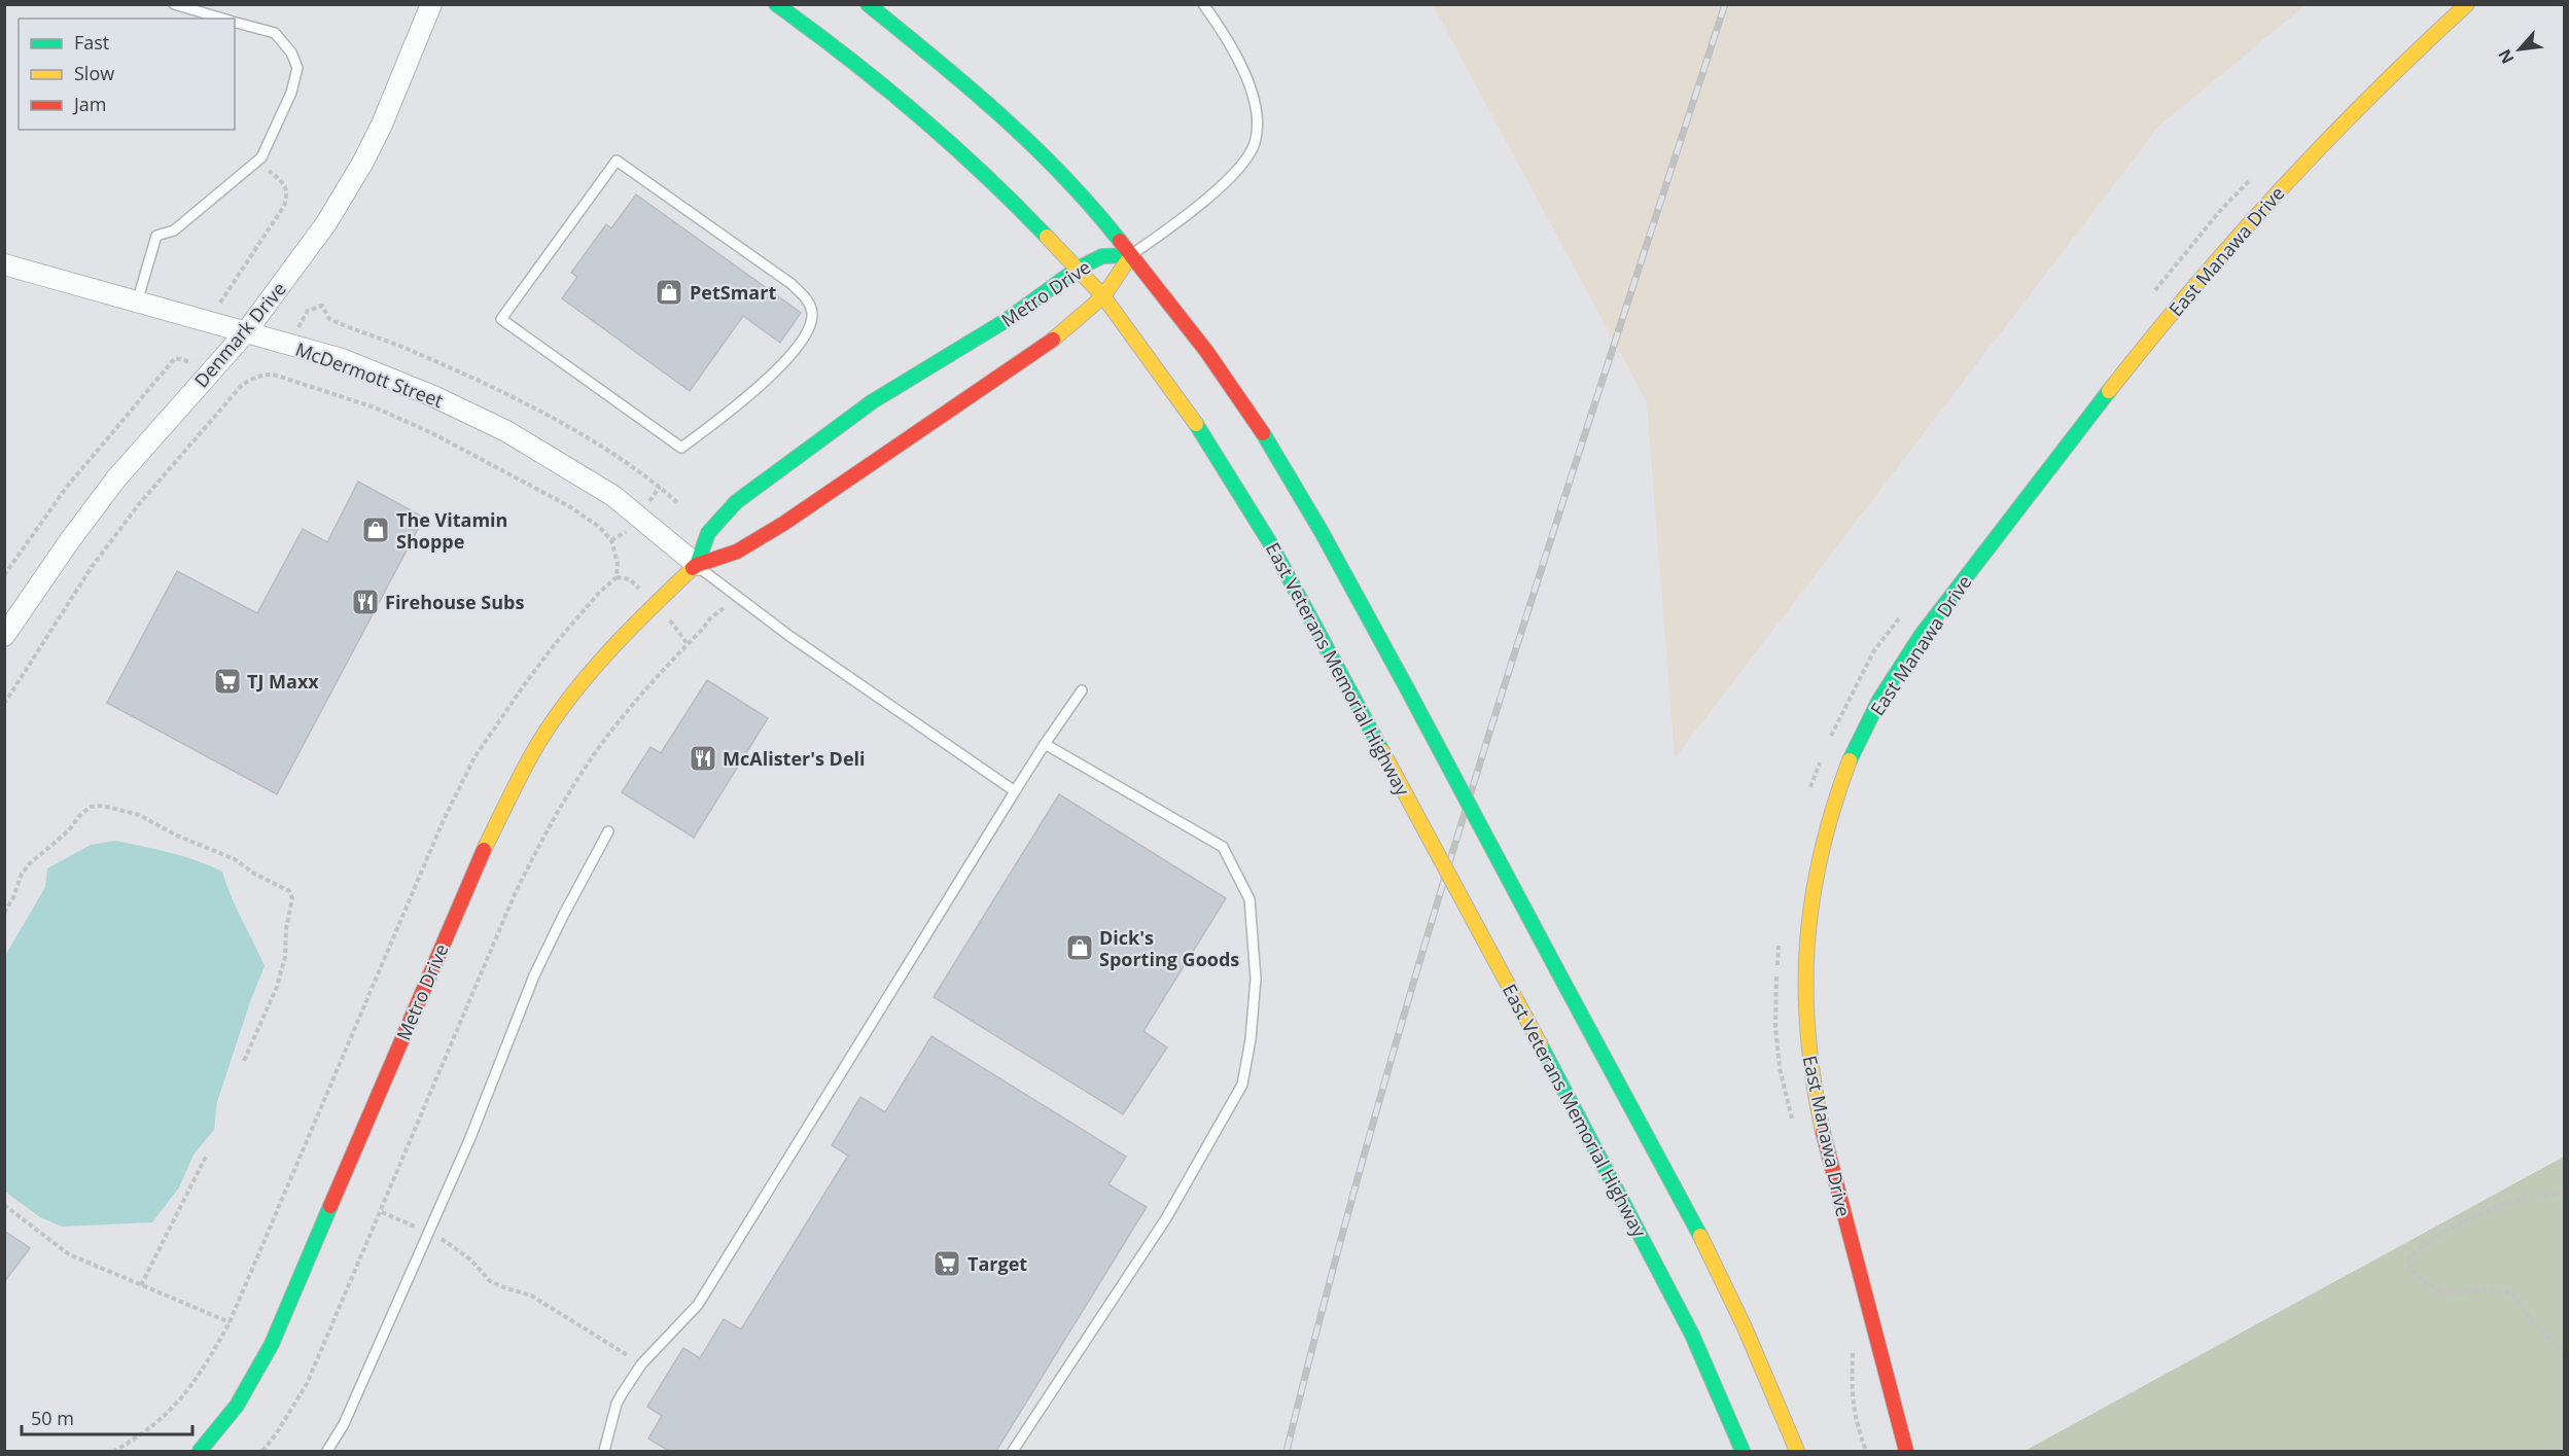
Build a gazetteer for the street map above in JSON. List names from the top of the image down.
{
  "streets": {
    "street": [
      "East Manawa Drive",
      "Metro Drive",
      "Denmark Drive",
      "McDermott Street",
      "East Veterans Memorial Highway"
    ]
  },
  "crossings": [
    ["Metro Drive", "McDermott Street"],
    ["Metro Drive", "East Veterans Memorial Highway"],
    ["Denmark Drive", "McDermott Street"]
  ],
  "places": {
    "shop": ["PetSmart", "The Vitamin Shoppe", "Dick's Sporting Goods"],
    "restaurant": ["Firehouse Subs", "McAlister's Deli"],
    "supermarket": ["TJ Maxx", "Target"]
  },
  "legend": ["Fast", "Slow", "Jam"],
  "scale_bar": "50 m",
  "north": "bottom left"
}
